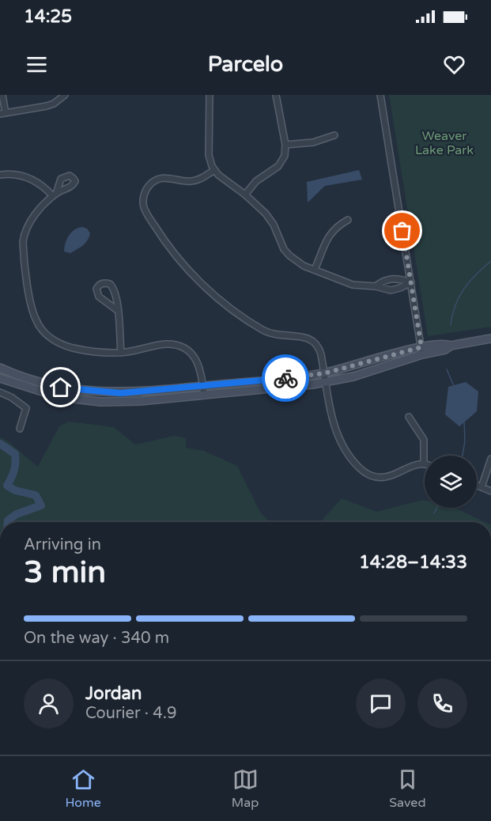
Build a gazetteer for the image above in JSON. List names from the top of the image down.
{
  "parks": ["Weaver Lake Park"],
  "page": {
    "status": "14:25",
    "header": "Parcelo",
    "heading": ["3 min", "Arriving in", "14:28–14:33"],
    "panel": ["Jordan", "Courier · 4.9"],
    "bar": "On the way · 340 m",
    "tabs": ["Home", "Map", "Saved"]
  }
}
